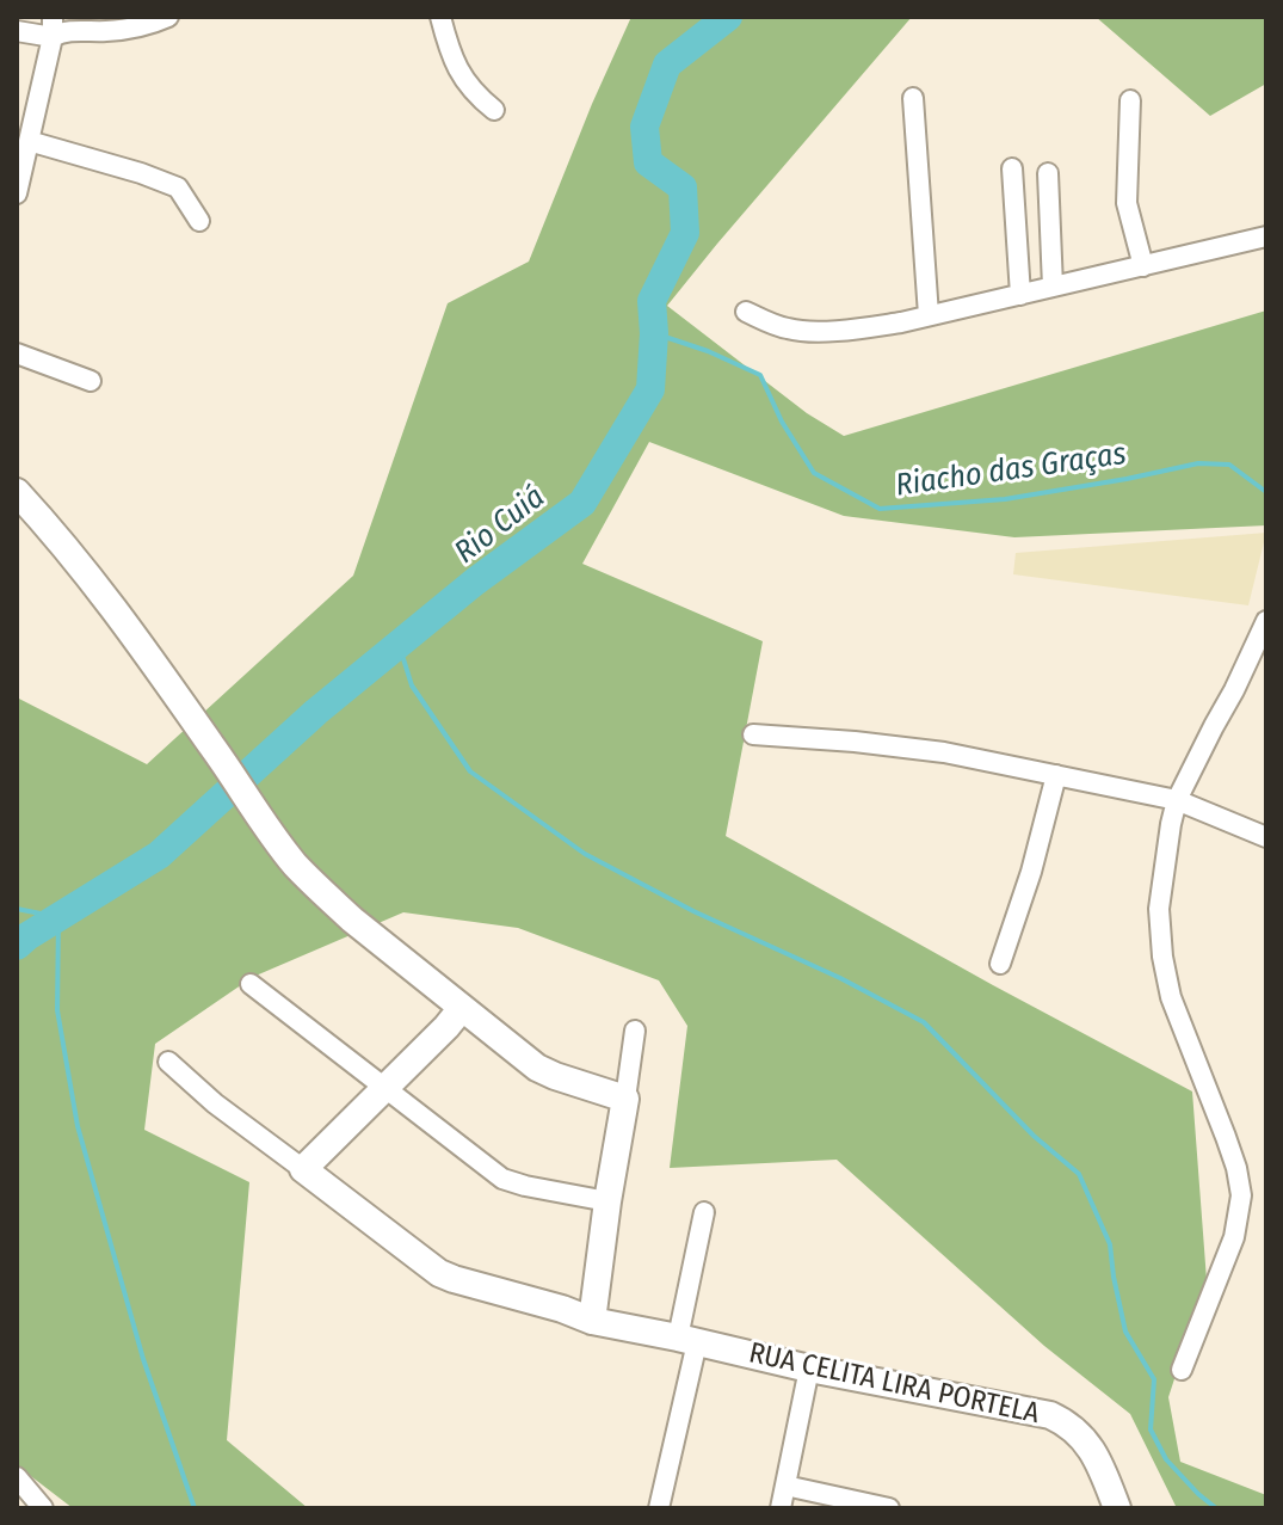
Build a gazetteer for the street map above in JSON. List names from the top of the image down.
{
  "streets": {
    "main road": ["RUA CELITA LIRA PORTELA"]
  },
  "water": ["Riacho das Graças", "Rio Cuiá"]
}
